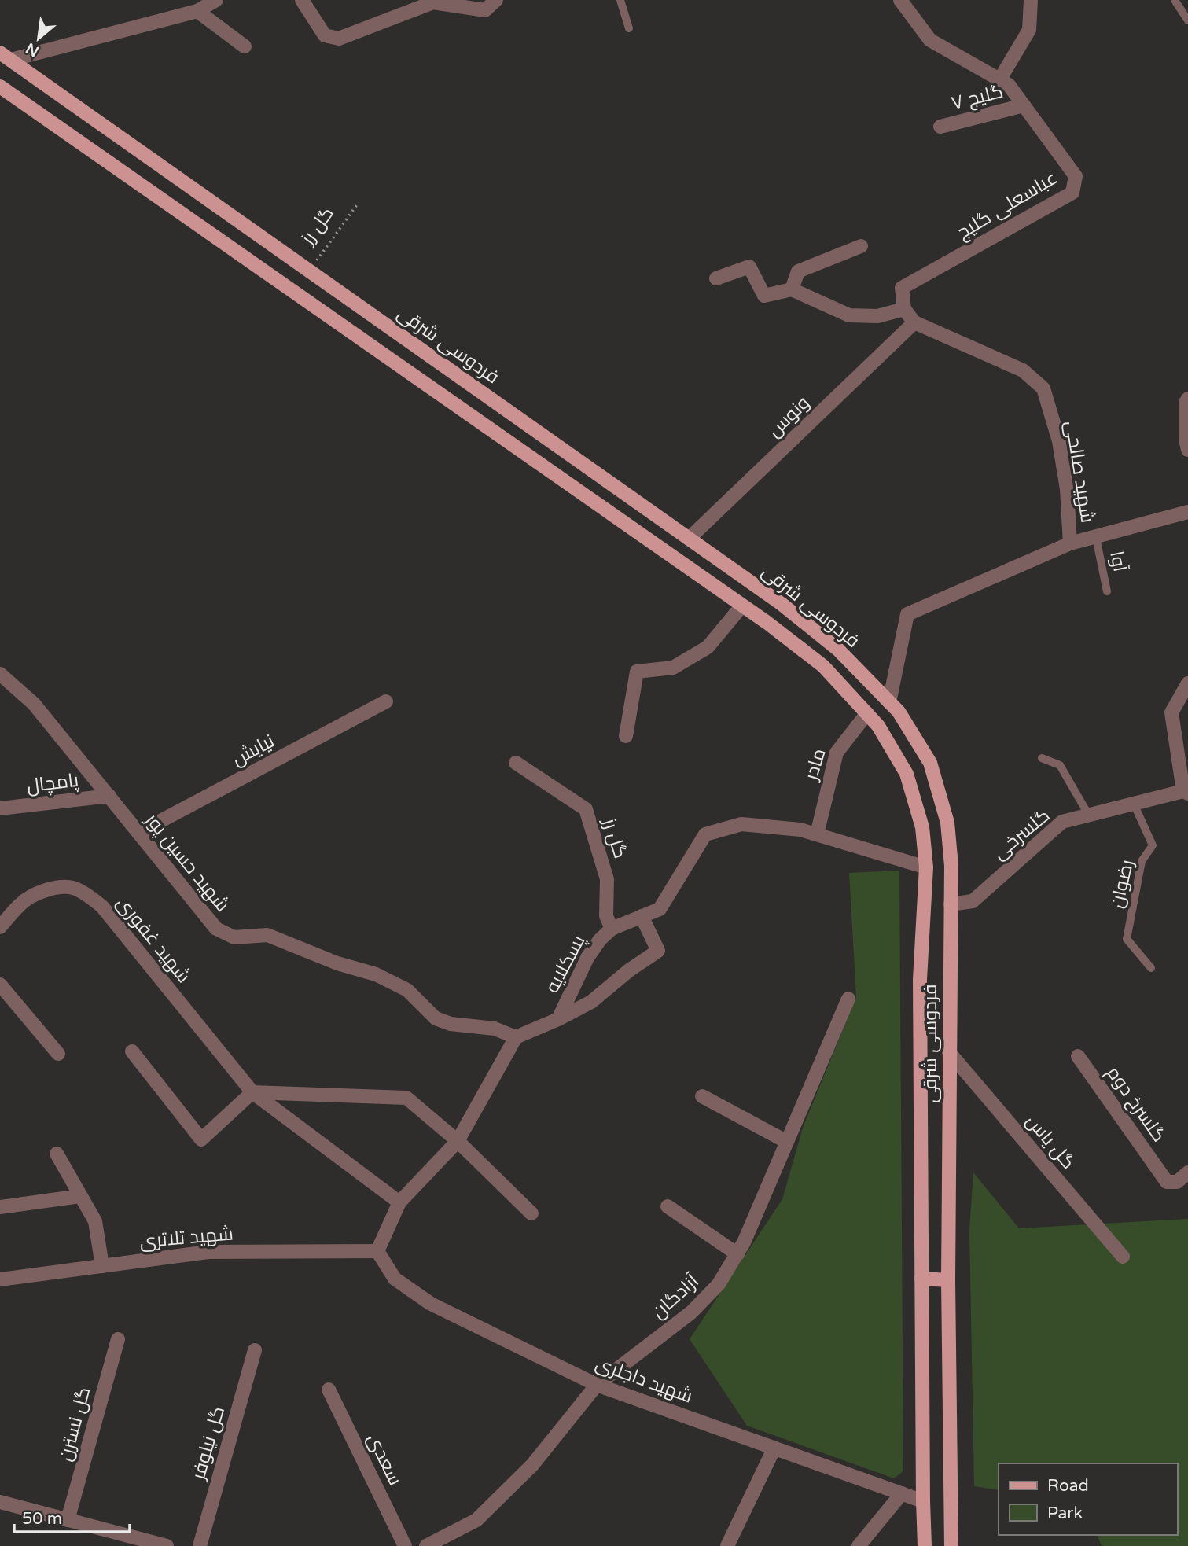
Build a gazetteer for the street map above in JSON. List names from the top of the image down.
{
  "streets": {
    "main road": ["فردوسی شرقی"],
    "street": [
      "گلیج ۷",
      "عباسعلی گلیج",
      "گل رز",
      "ونوس",
      "شهید صالحی",
      "نیایش",
      "مادر",
      "پامچال",
      "گلسرخی",
      "شهید حسین پور",
      "شهید غفوری",
      "پسکلایه",
      "گلسرخ دوم",
      "گل یاس",
      "شهید تلاتری",
      "آزادگان",
      "شهید داجلری",
      "گل نسترن",
      "گل نیلوفر",
      "سعدی"
    ],
    "lane": ["آوا", "رضوان"]
  },
  "crossings": [
    ["گلیج ۷", "عباسعلی گلیج"],
    ["گل رز", "فردوسی شرقی"],
    ["گل رز", "پسکلایه"],
    ["فردوسی شرقی", "ونوس"],
    ["فردوسی شرقی", "شهید صالحی"],
    ["فردوسی شرقی", "مادر"],
    ["فردوسی شرقی", "گلسرخی"],
    ["فردوسی شرقی", "پسکلایه"],
    ["فردوسی شرقی", "گل یاس"],
    ["فردوسی شرقی", "شهید داجلری"],
    ["ونوس", "شهید صالحی"],
    ["شهید صالحی", "آوا"],
    ["نیایش", "شهید حسین پور"],
    ["مادر", "پسکلایه"],
    ["پامچال", "شهید حسین پور"],
    ["گلسرخی", "رضوان"],
    ["شهید حسین پور", "پسکلایه"],
    ["شهید تلاتری", "شهید داجلری"],
    ["آزادگان", "شهید داجلری"]
  ],
  "legend": ["Road", "Park"],
  "scale_bar": "50 m",
  "north": "bottom left"
}
